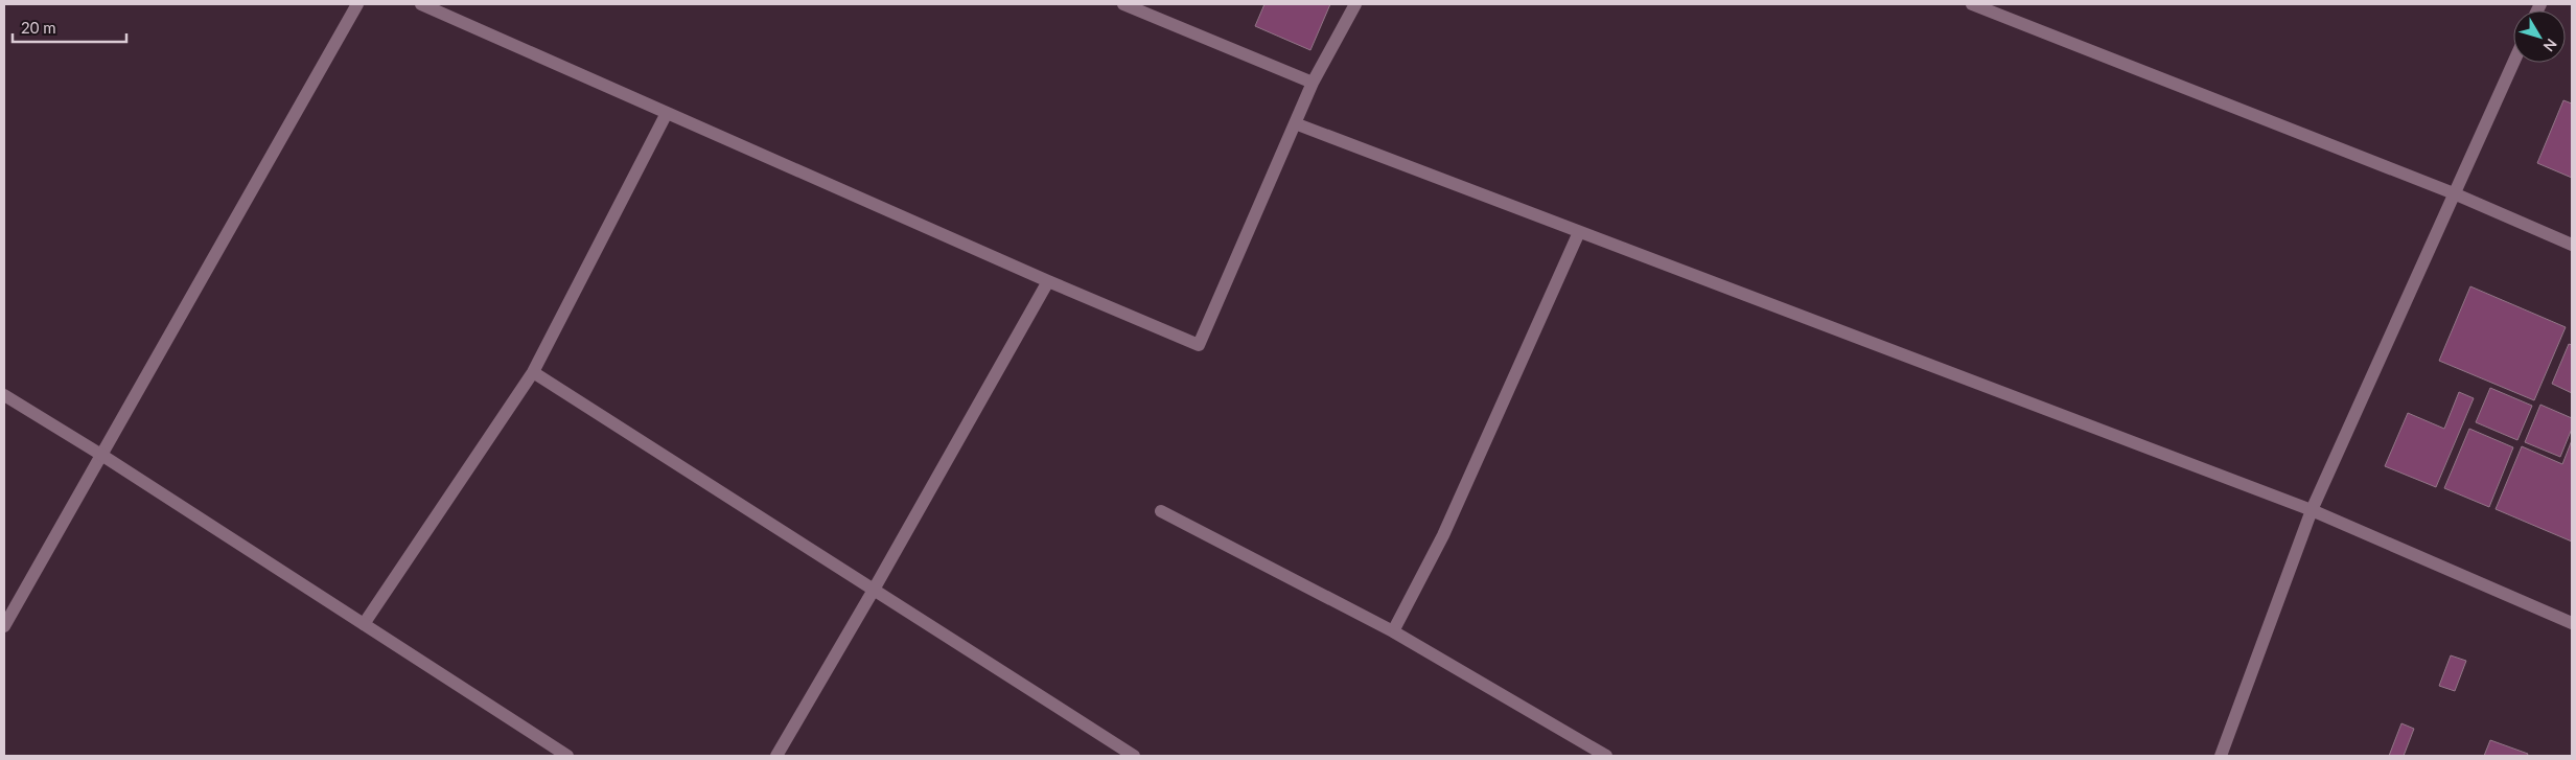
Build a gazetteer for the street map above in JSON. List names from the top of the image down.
{
  "scale_bar": "20 m",
  "north": "bottom right"
}
